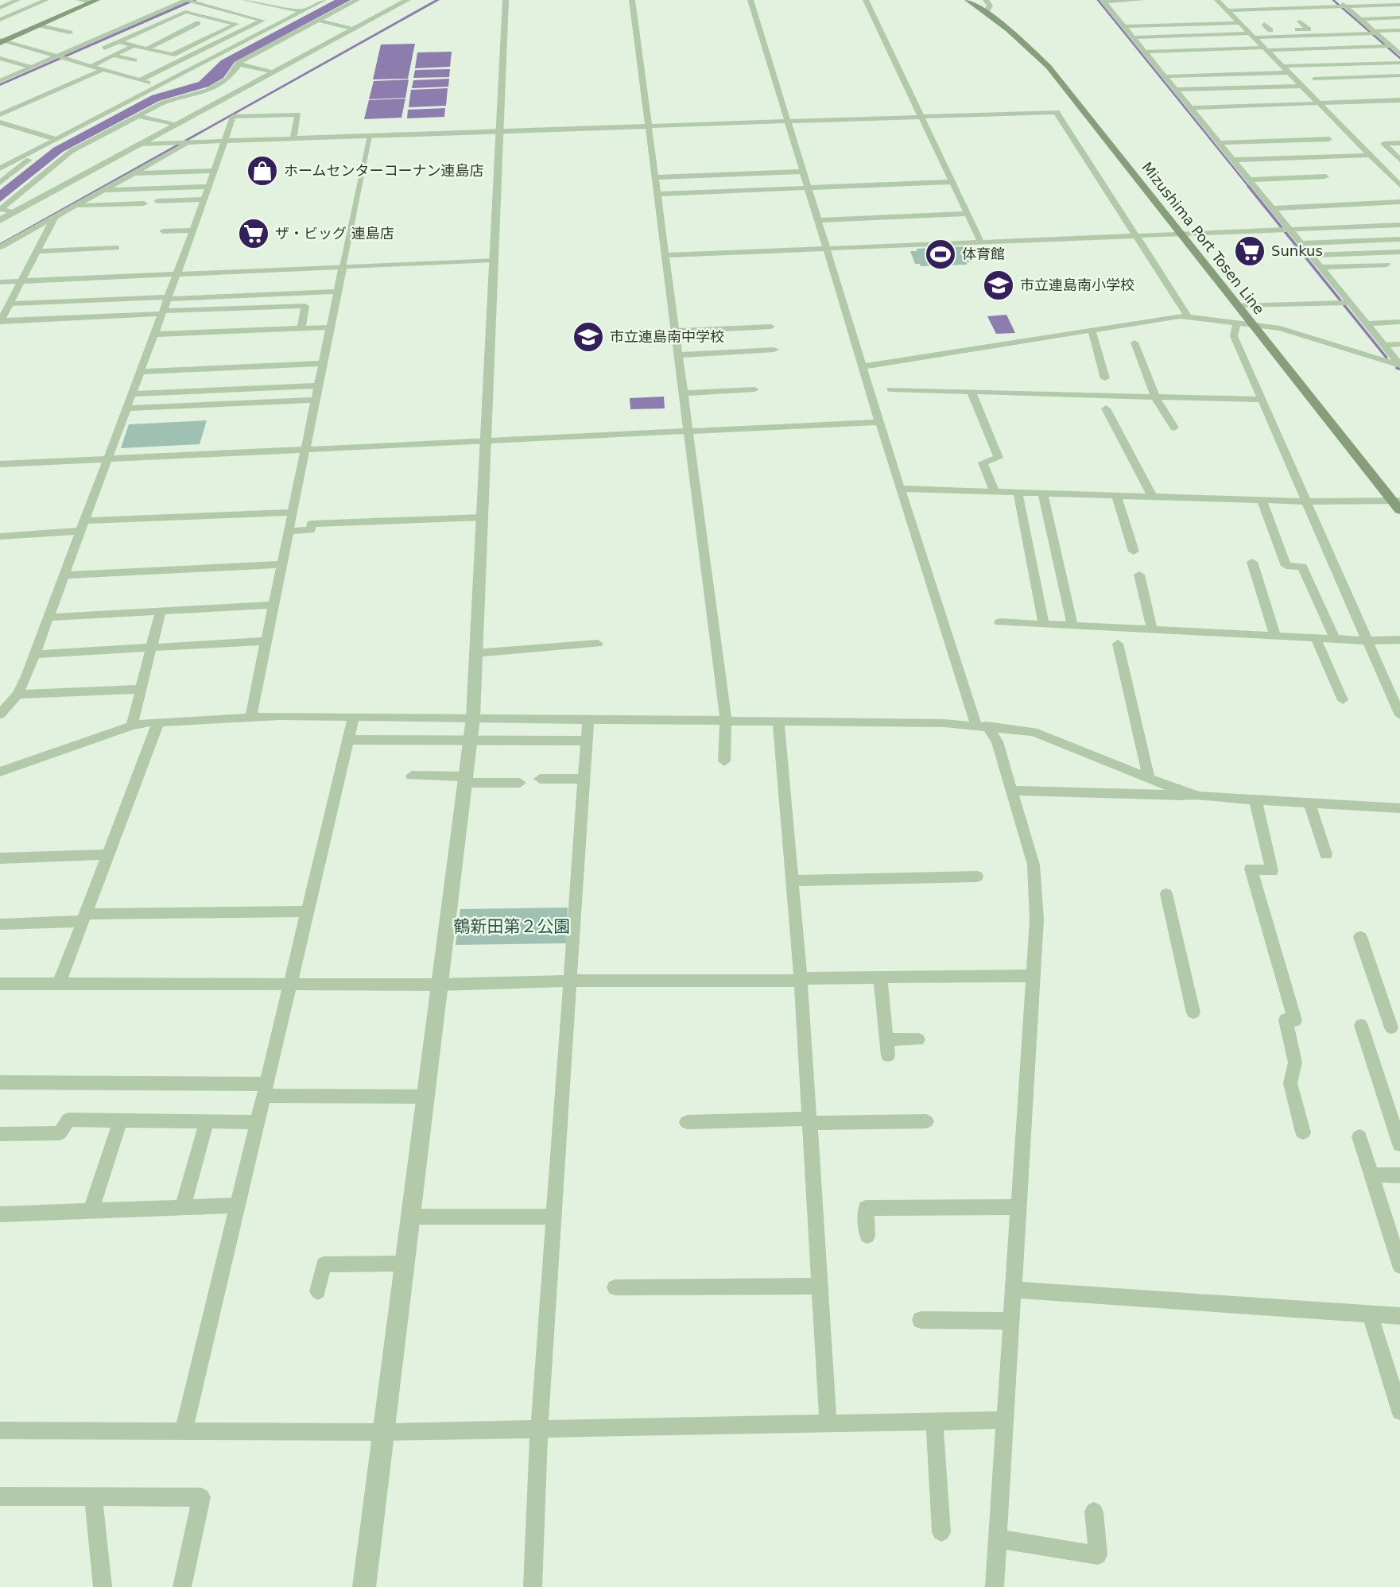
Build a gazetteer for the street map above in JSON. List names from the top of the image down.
{
  "streets": {
    "main road": ["Mizushima Port Tosen Line"]
  },
  "parks": ["鶴新田第２公園"],
  "places": {
    "shop": ["ホームセンターコーナン連島店"],
    "supermarket": ["ザ・ビッグ 連島店", "Sunkus"],
    "sports": ["体育館"],
    "school or university": ["市立連島南小学校", "市立連島南中学校"]
  }
}
